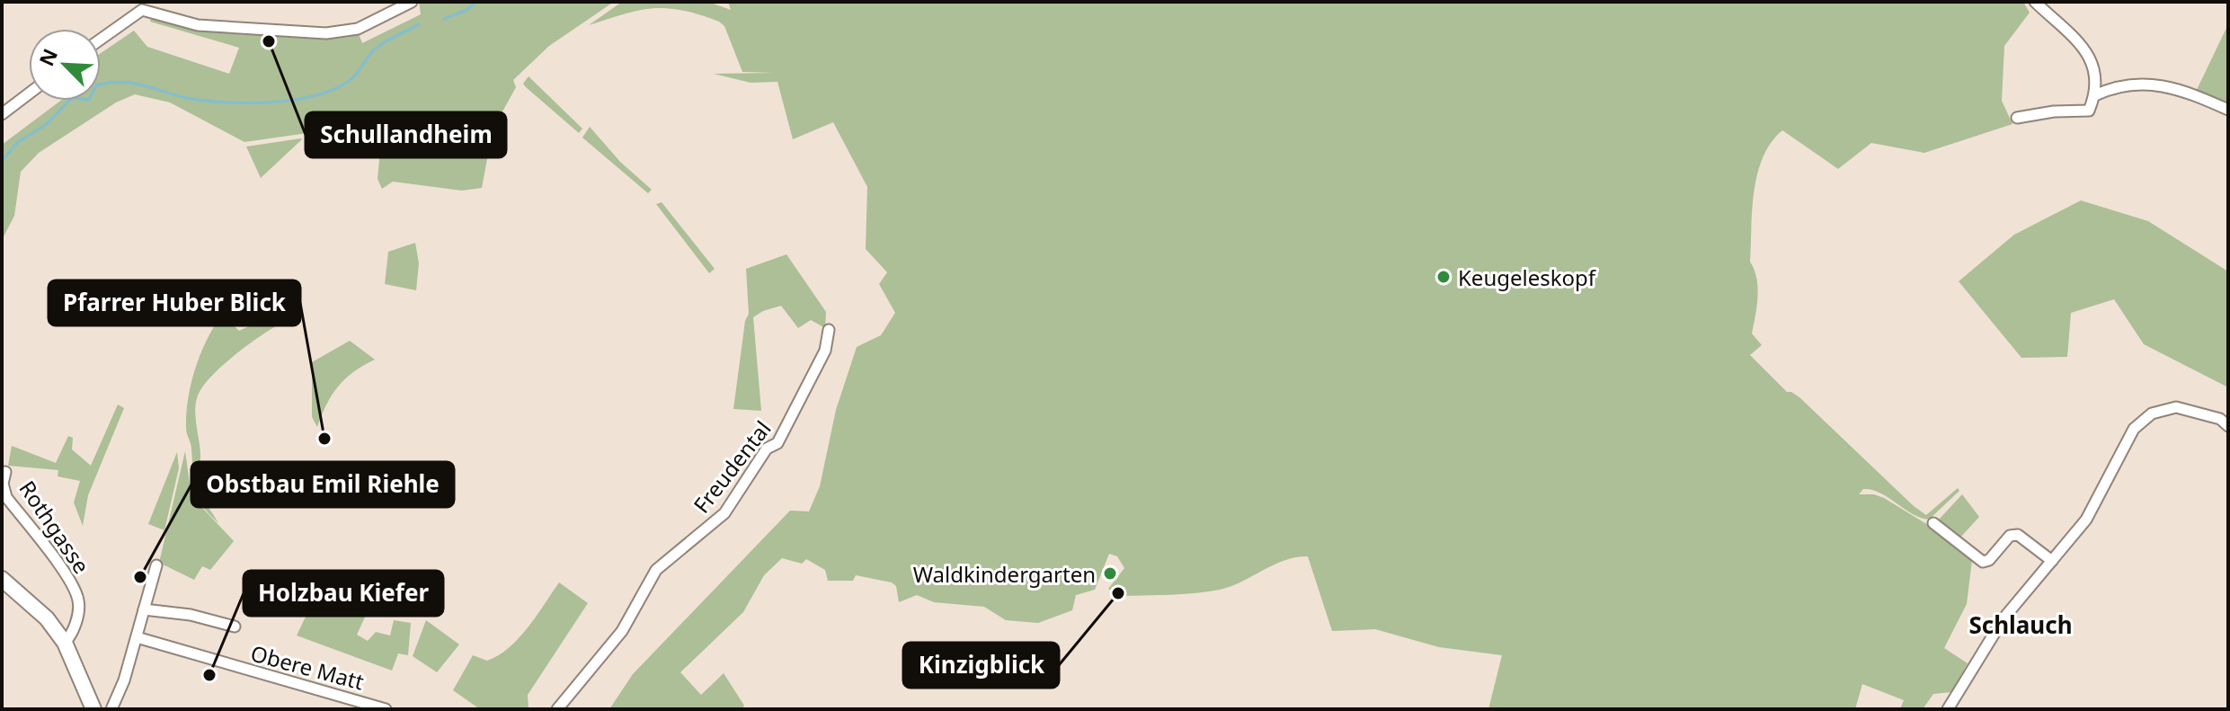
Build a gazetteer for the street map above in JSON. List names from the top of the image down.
{
  "streets": {
    "street": ["Freudental", "Rothgasse", "Obere Matt"]
  },
  "districts": ["Schlauch"],
  "places": [
    "Schullandheim",
    "Keugeleskopf",
    "Pfarrer Huber Blick",
    "Waldkindergarten",
    "Obstbau Emil Riehle",
    "Kinzigblick",
    "Holzbau Kiefer"
  ],
  "north": "top left"
}
